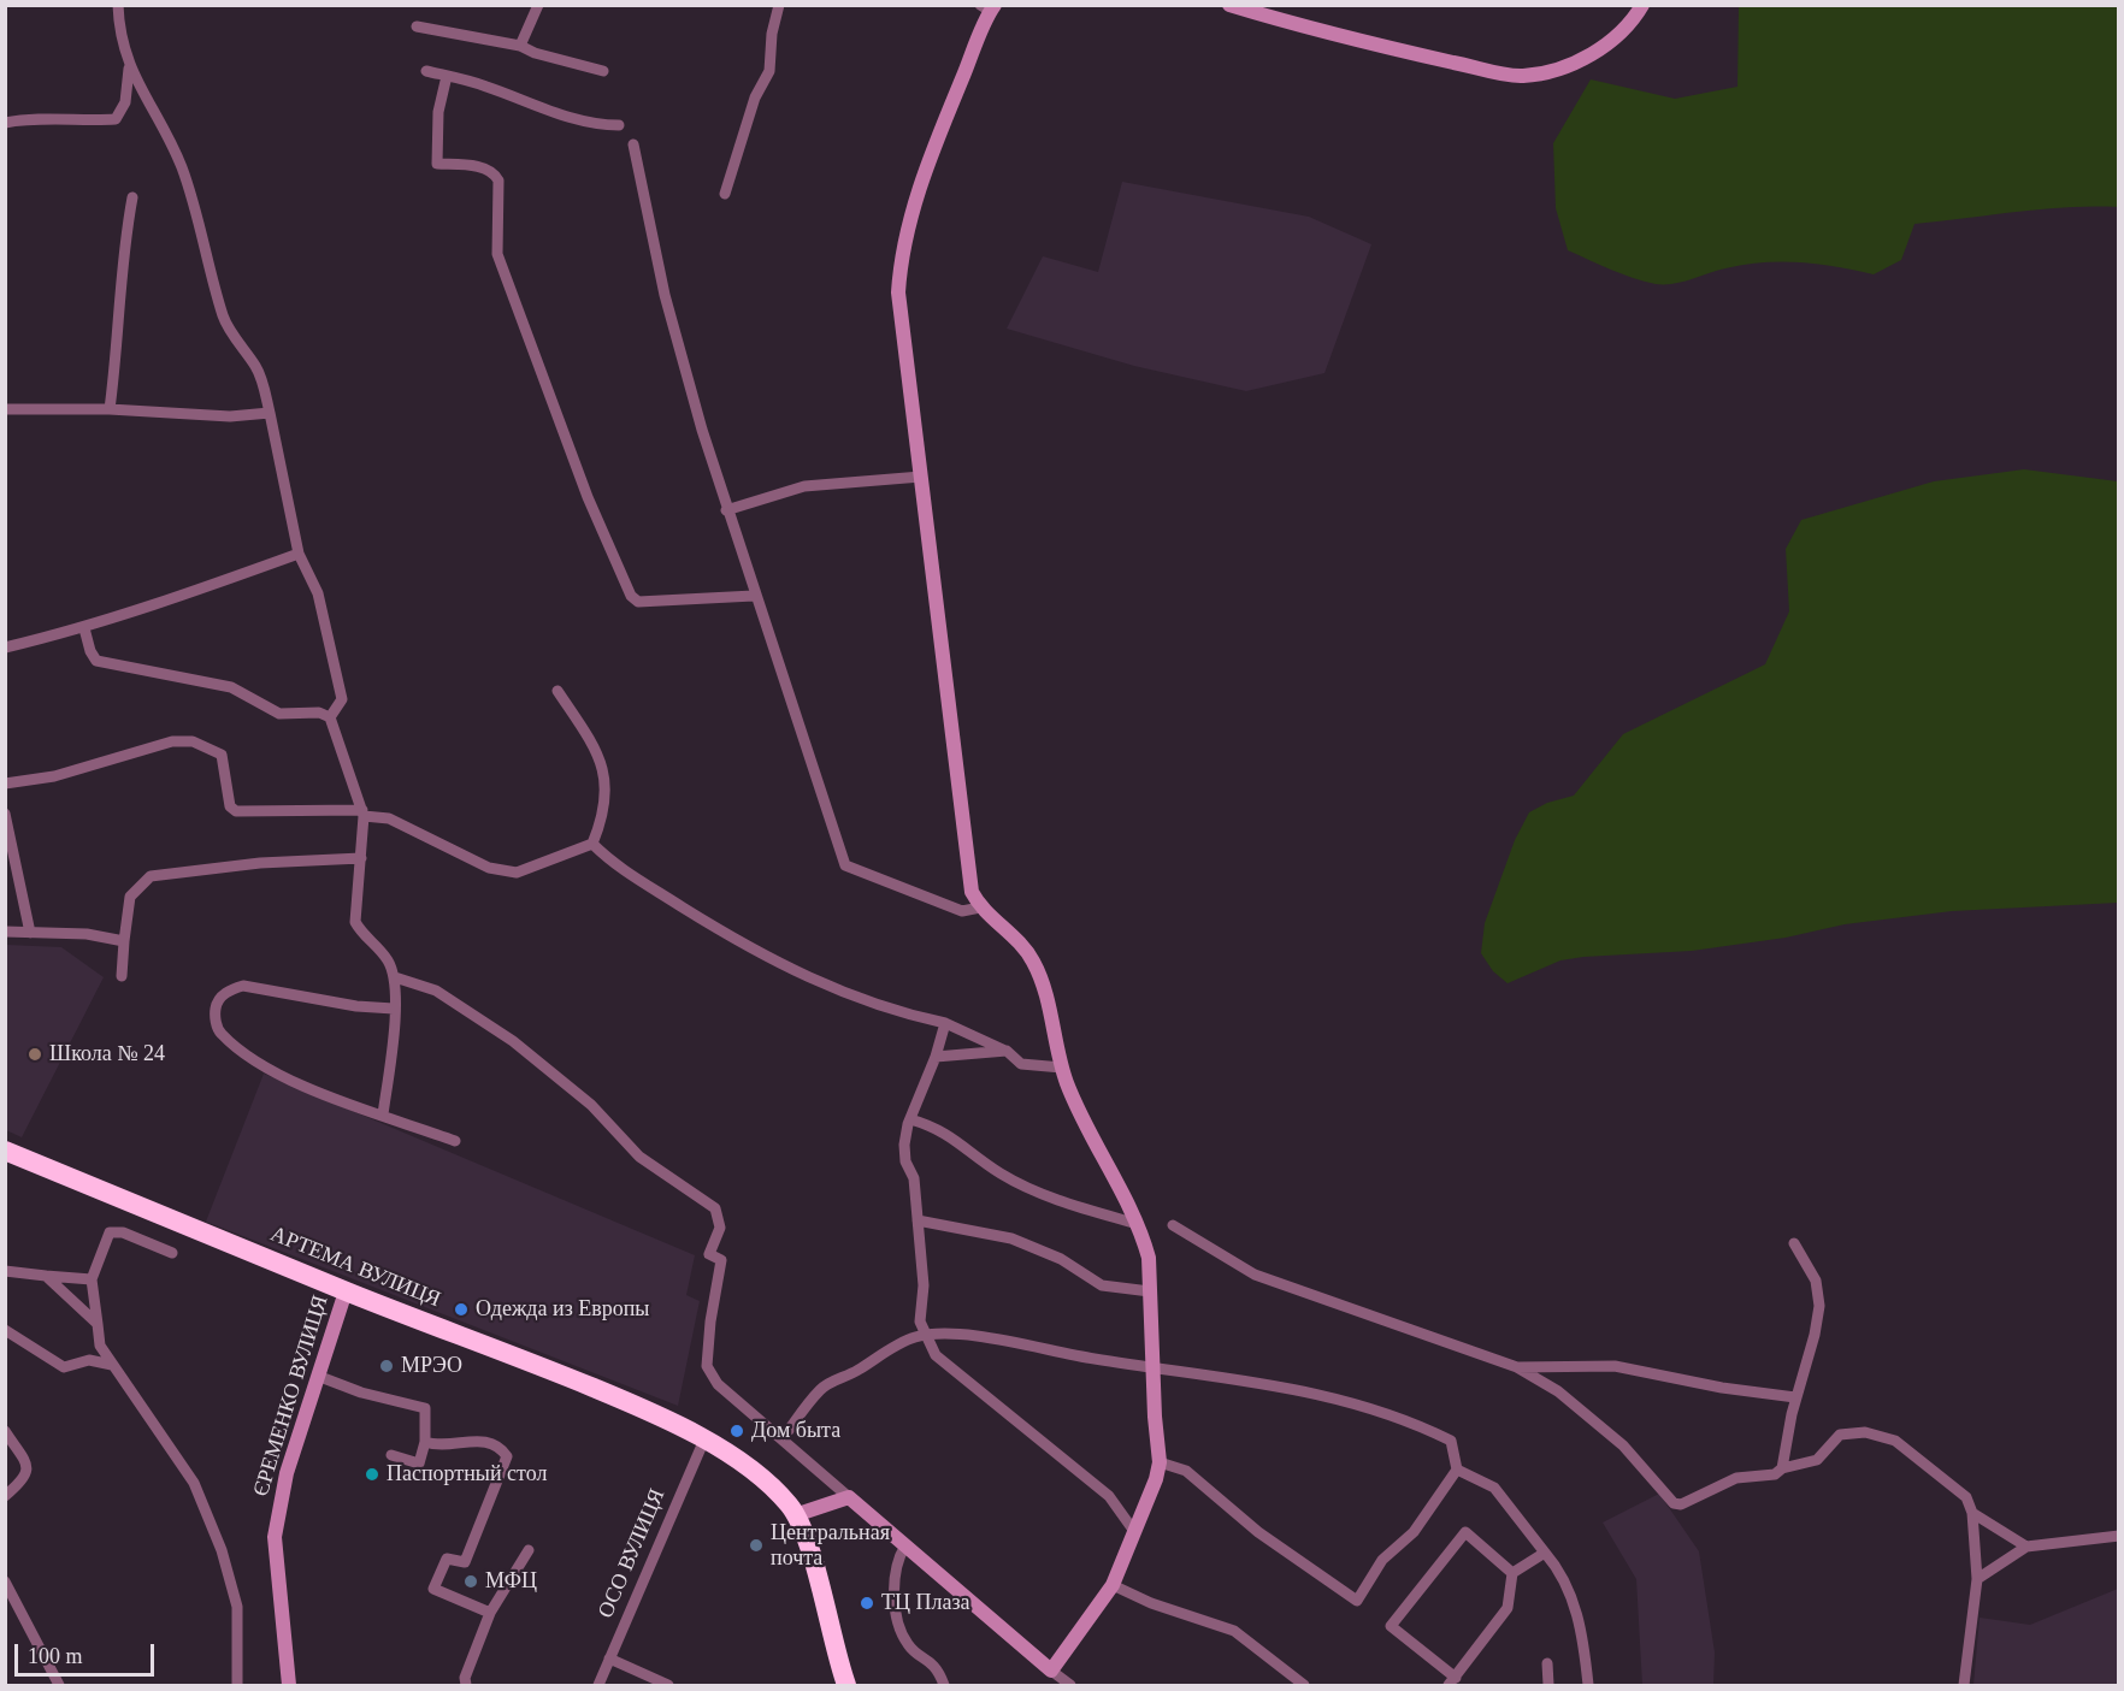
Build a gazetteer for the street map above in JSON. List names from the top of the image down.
{
  "streets": {
    "highway": ["АРТЕМА ВУЛИЦЯ"],
    "street": ["ЄРЕМЕНКО ВУЛИЦЯ", "ОСО ВУЛИЦЯ"]
  },
  "crossings": [
    ["АРТЕМА ВУЛИЦЯ", "ЄРЕМЕНКО ВУЛИЦЯ"],
    ["АРТЕМА ВУЛИЦЯ", "ОСО ВУЛИЦЯ"]
  ],
  "places": [
    "Школа № 24",
    "Одежда из Европы",
    "МРЭО",
    "Дом быта",
    "Паспортный стол",
    "Центральная почта",
    "МФЦ",
    "ТЦ Плаза"
  ],
  "scale_bar": "100 m"
}
